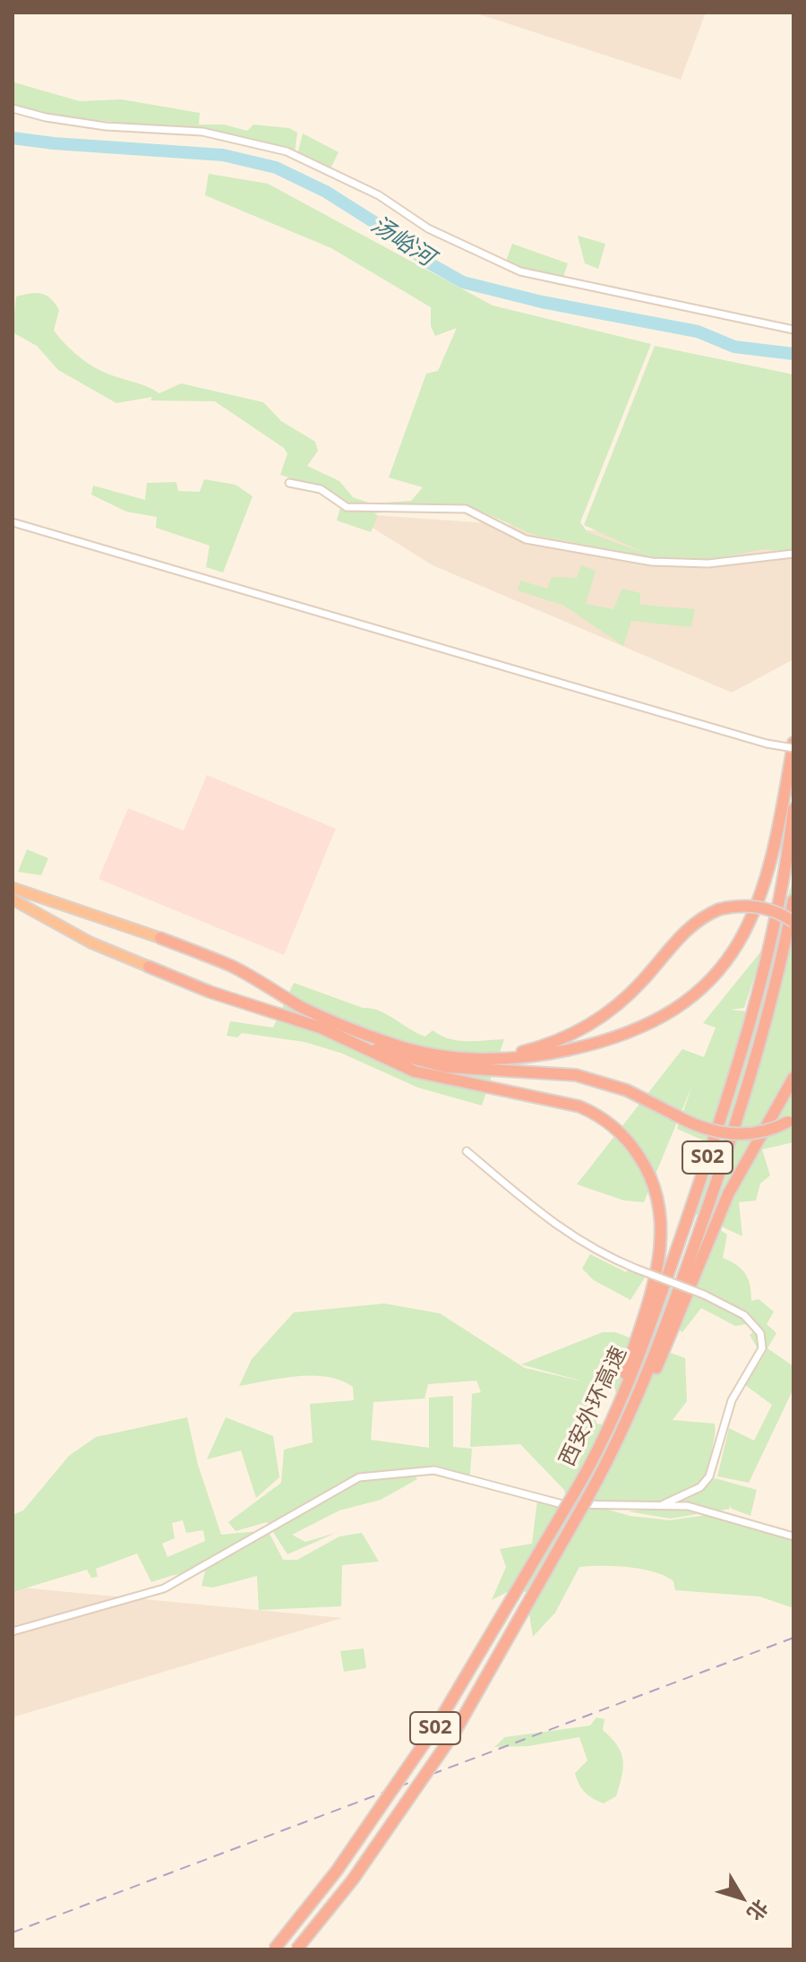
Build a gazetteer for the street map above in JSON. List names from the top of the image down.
{
  "streets": {
    "highway": ["S02", "西安外环高速"]
  },
  "water": ["汤峪河"],
  "north": "bottom right"
}
